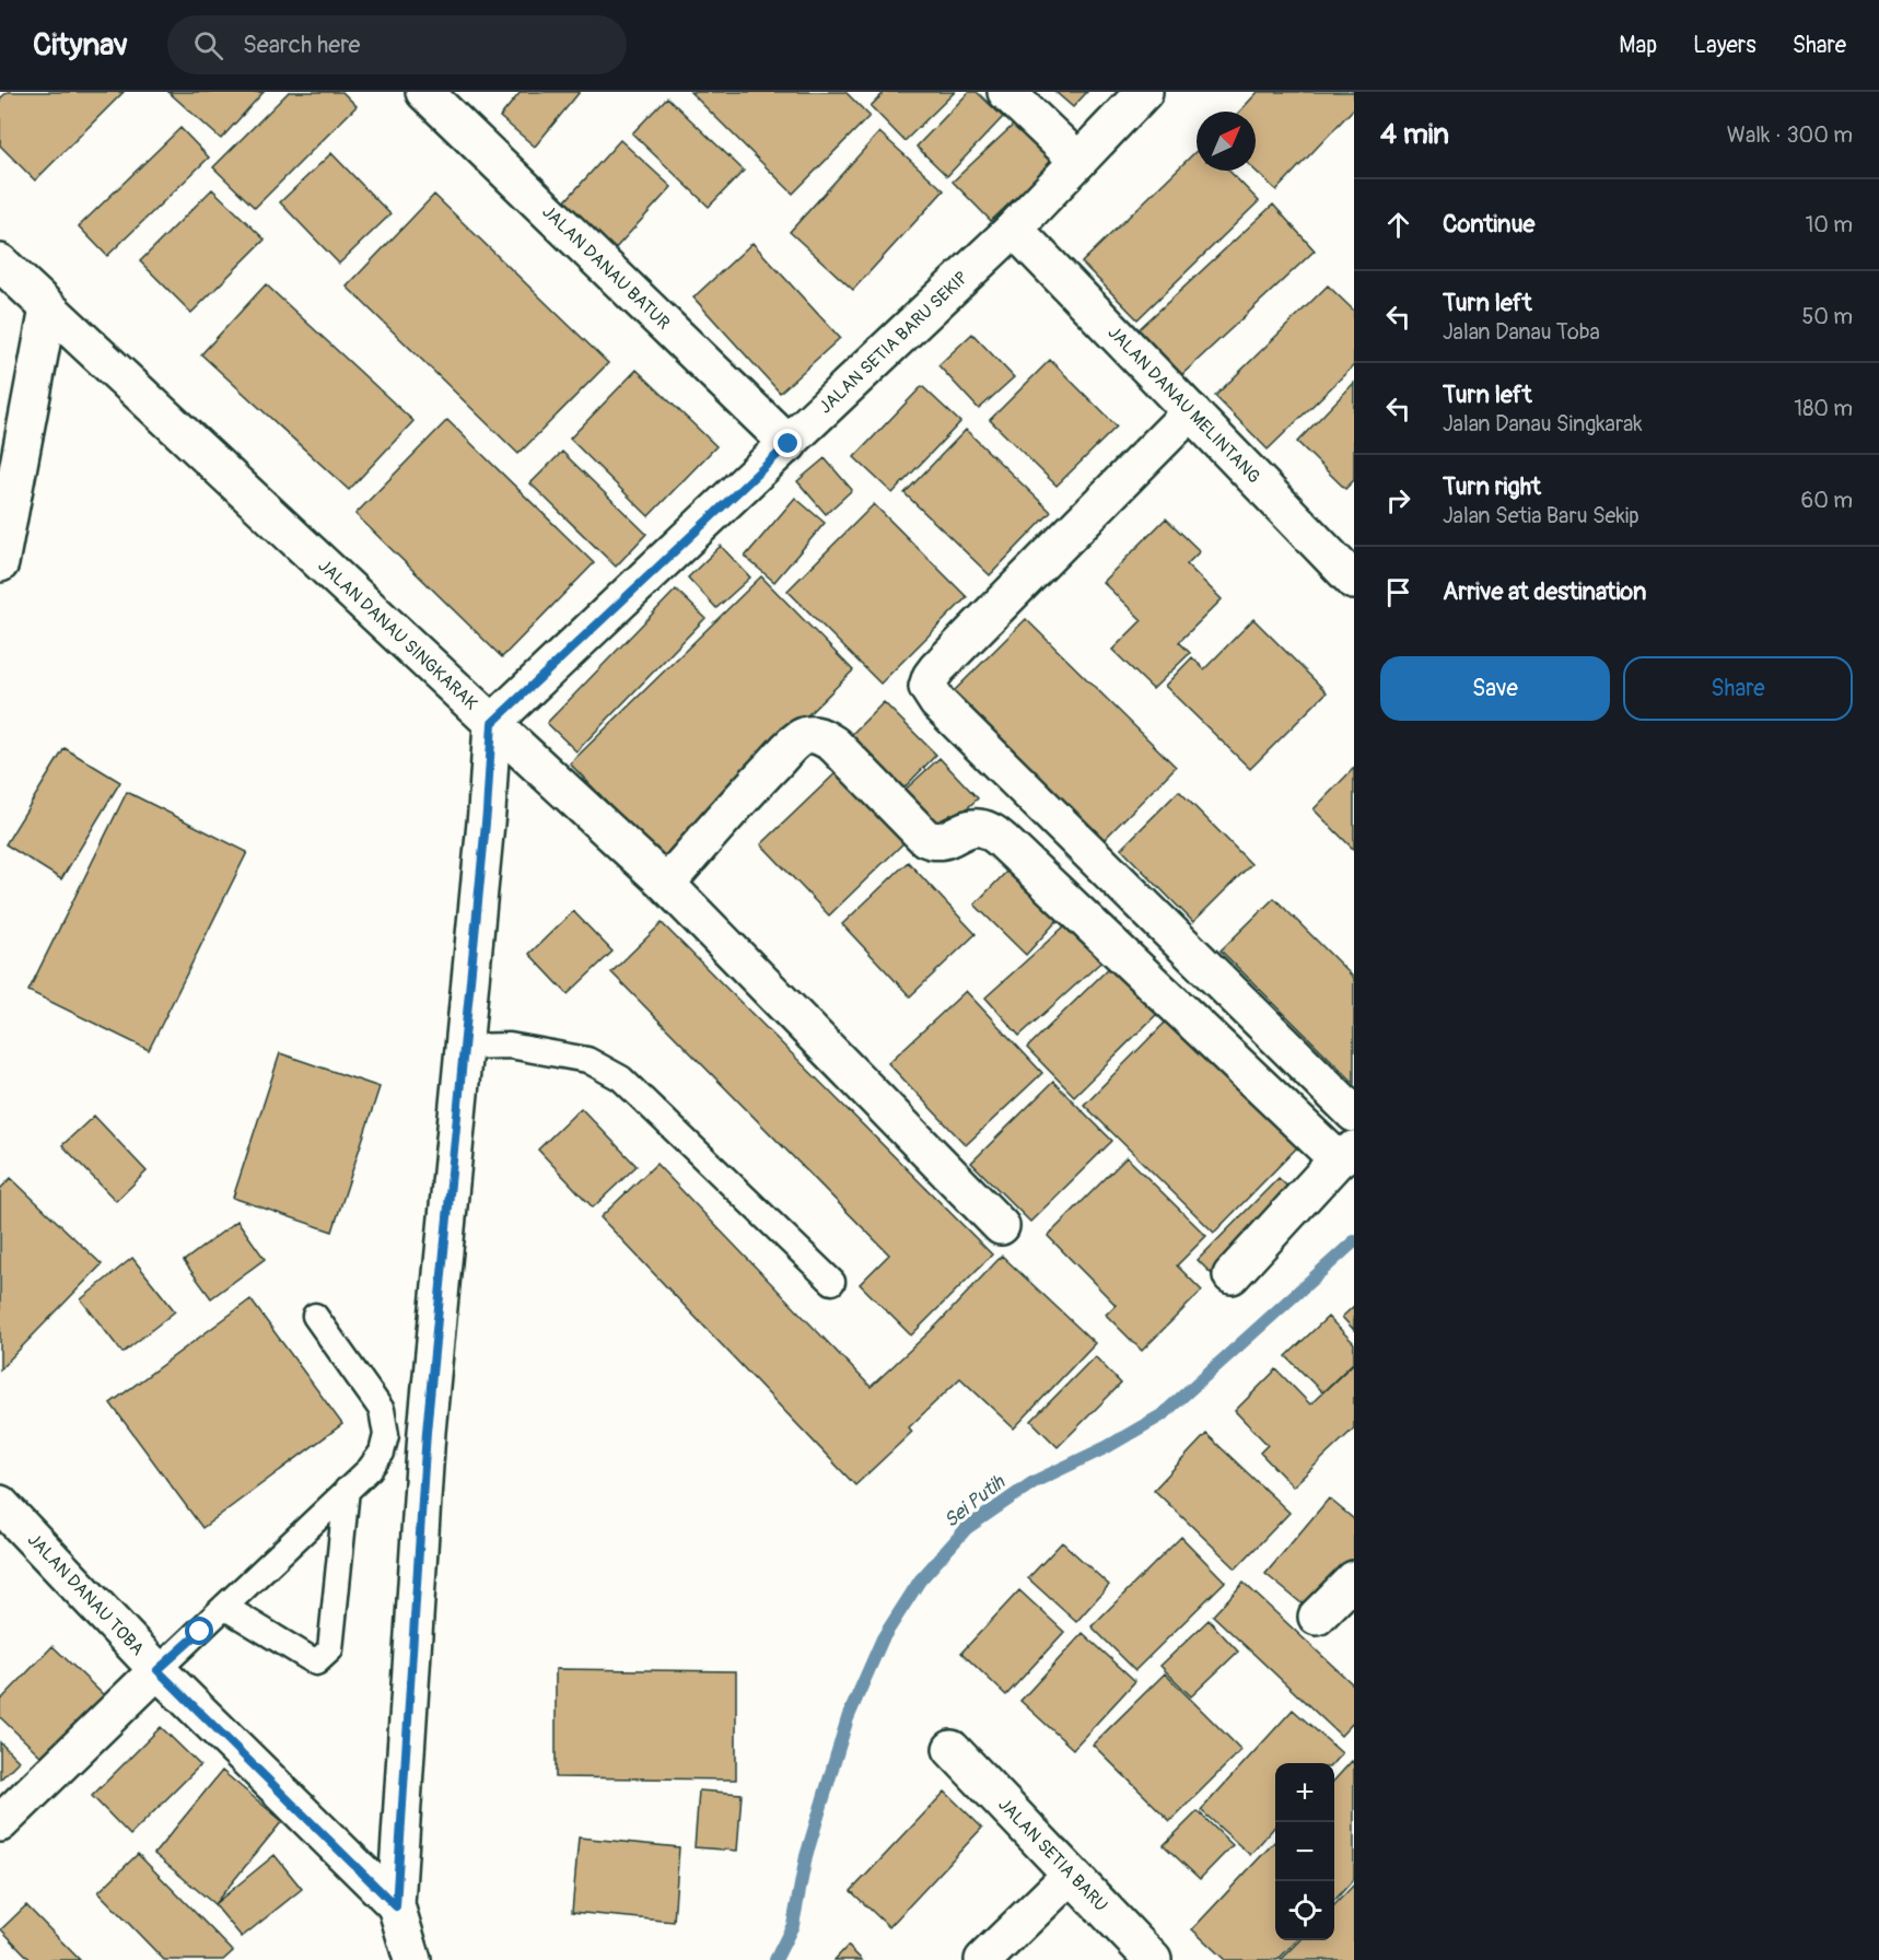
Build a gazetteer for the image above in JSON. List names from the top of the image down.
{
  "streets": {
    "street": [
      "JALAN DANAU BATUR",
      "JALAN SETIA BARU SEKIP",
      "JALAN DANAU MELINTANG",
      "JALAN DANAU SINGKARAK",
      "JALAN DANAU TOBA",
      "JALAN SETIA BARU"
    ]
  },
  "crossings": [
    ["JALAN DANAU BATUR", "JALAN SETIA BARU SEKIP"],
    ["JALAN SETIA BARU SEKIP", "JALAN DANAU MELINTANG"],
    ["JALAN SETIA BARU SEKIP", "JALAN DANAU SINGKARAK"],
    ["JALAN DANAU SINGKARAK", "JALAN DANAU TOBA"]
  ],
  "water": ["Sei Putih"],
  "north": "top right",
  "page": {
    "header": "Citynav",
    "search": "Search here",
    "nav": ["Map", "Layers", "Share"],
    "heading": ["4 min", "Walk · 300 m"],
    "list": [
      ["Continue", "10 m"],
      ["Turn left", "Jalan Danau Toba", "50 m"],
      ["Turn left", "Jalan Danau Singkarak", "180 m"],
      ["Turn right", "Jalan Setia Baru Sekip", "60 m"],
      "Arrive at destination"
    ],
    "buttons": ["Save", "Share"],
    "map_buttons": ["+", "−"]
  }
}
